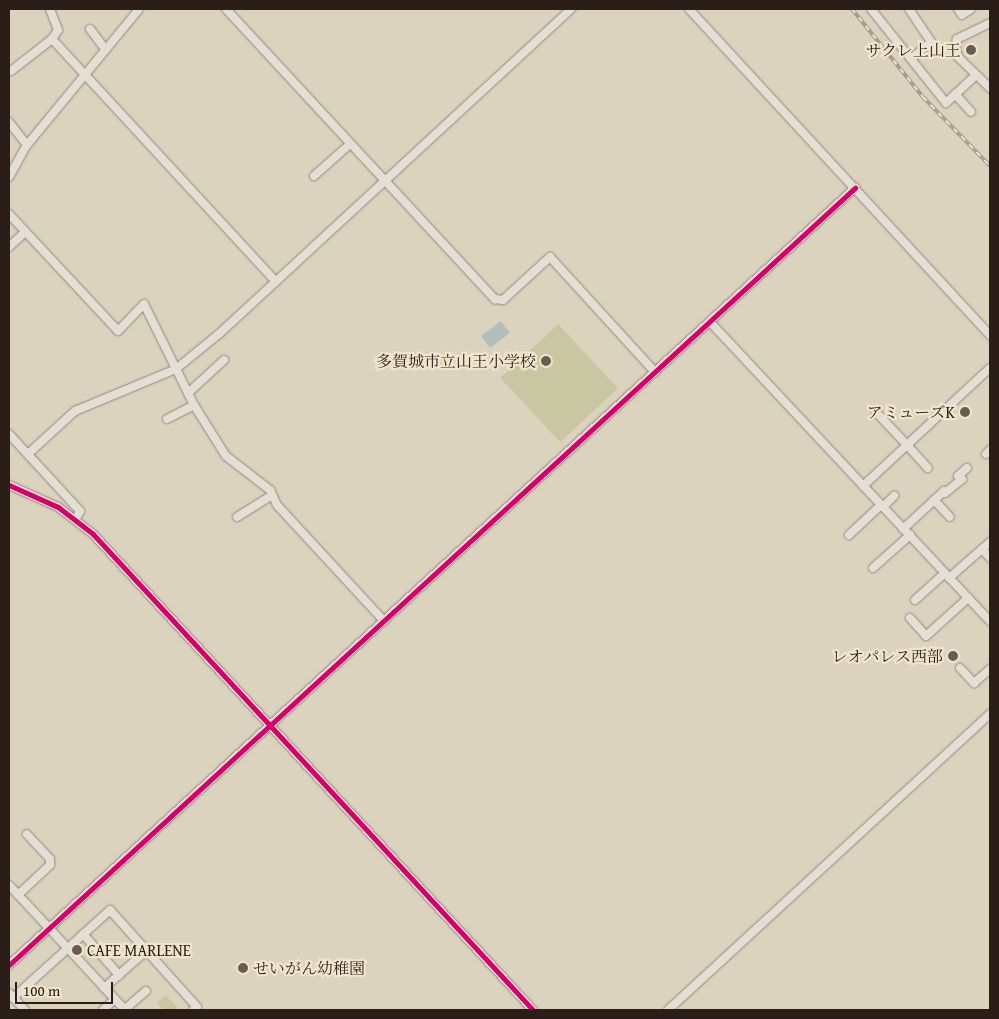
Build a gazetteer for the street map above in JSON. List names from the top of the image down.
{
  "places": [
    "サクレ上山王",
    "多賀城市立山王小学校",
    "アミューズK",
    "レオパレス西部",
    "CAFE MARLENE",
    "せいがん幼稚園"
  ],
  "scale_bar": "100 m"
}
